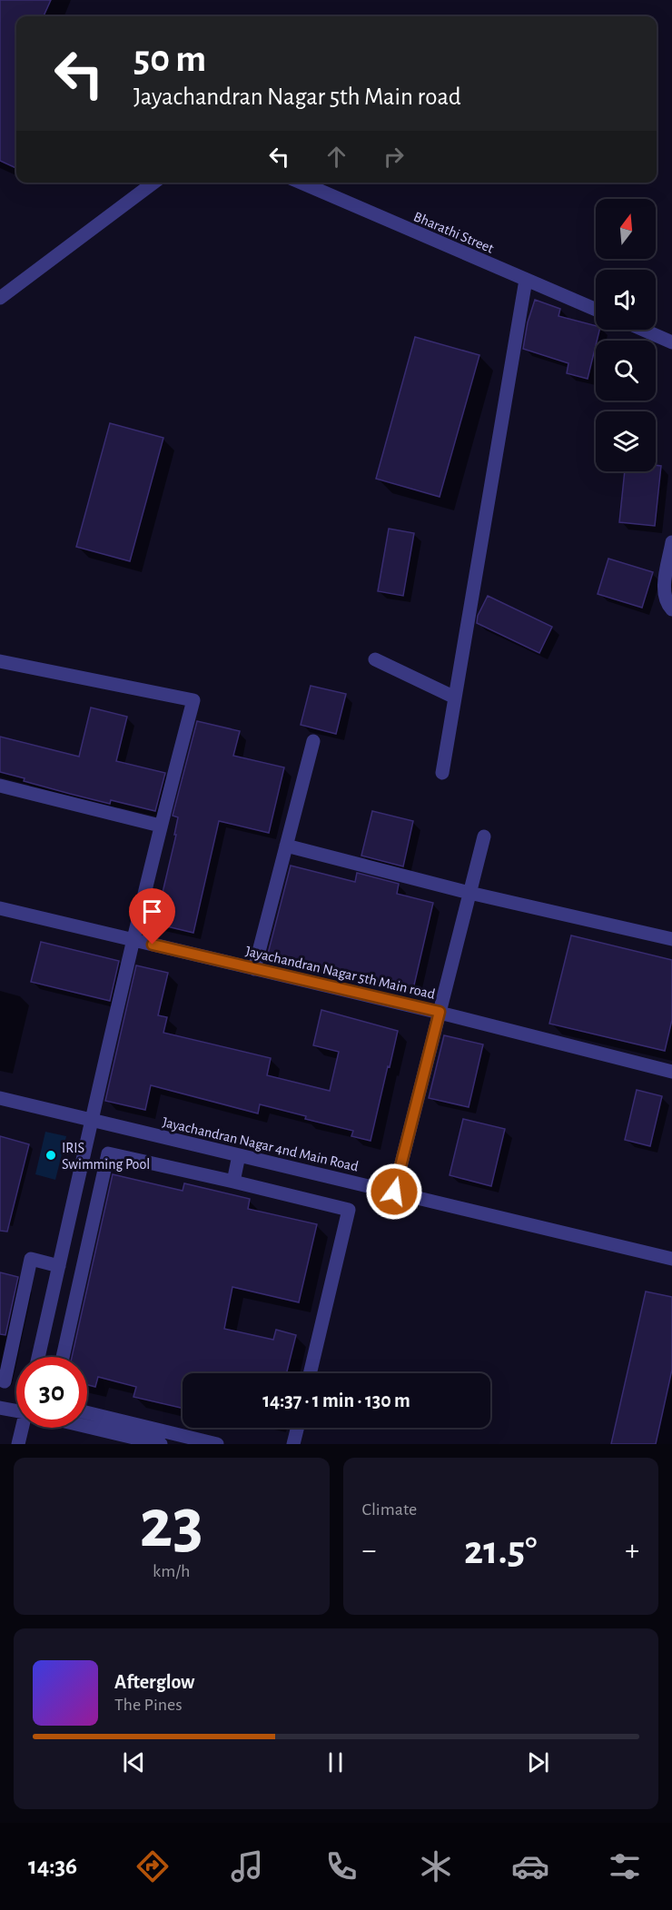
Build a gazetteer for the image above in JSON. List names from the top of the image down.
{
  "streets": {
    "street": ["Bharathi Street", "Jayachandran Nagar 5th Main road", "Jayachandran Nagar 4nd Main Road"]
  },
  "places": ["IRIS Swimming Pool"],
  "north": "top",
  "page": {
    "turn": ["50 m", "Jayachandran Nagar 5th Main road"],
    "limit": "30",
    "trip": "14:37 · 1 min · 130 m",
    "tile": [
      ["23", "km/h"],
      "Climate"
    ],
    "heat": ["−", "21.5°", "+"],
    "song": ["Afterglow", "The Pines"],
    "tabs": "14:36"
  }
}
